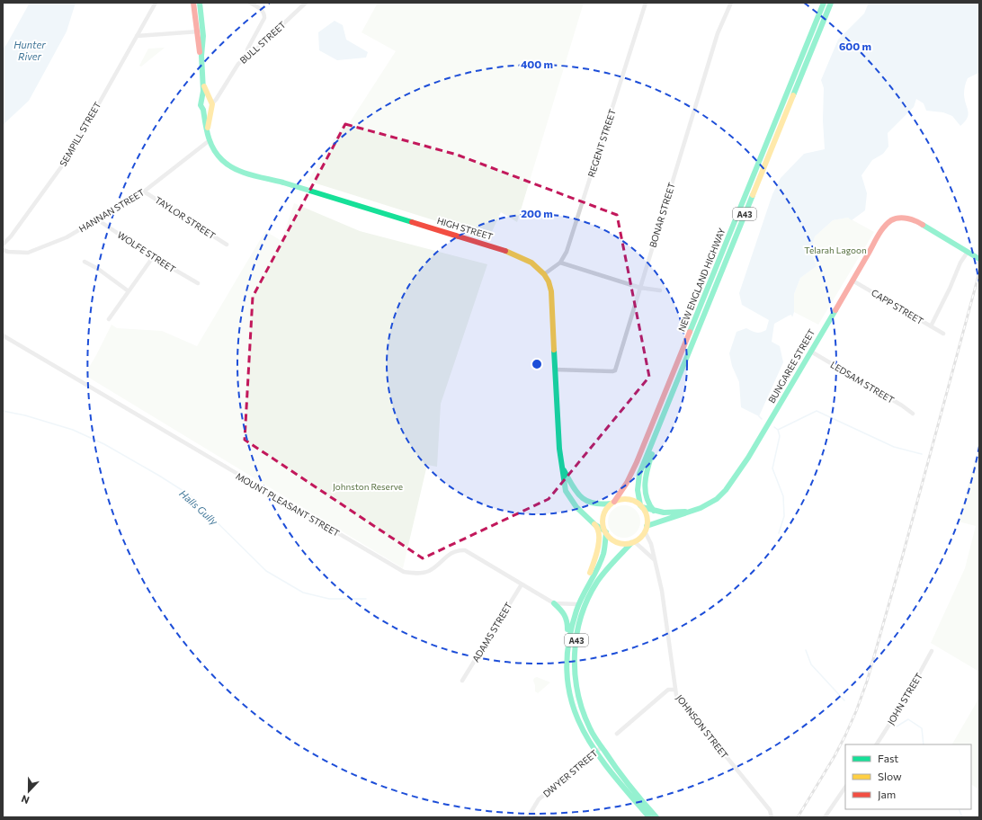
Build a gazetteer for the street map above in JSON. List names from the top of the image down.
{
  "streets": {
    "main road": [
      "A43",
      "HIGH STREET",
      "NEW ENGLAND HIGHWAY",
      "BUNGAREE STREET"
    ],
    "street": [
      "BULL STREET",
      "SEMPILL STREET",
      "REGENT STREET",
      "HANNAN STREET",
      "BONAR STREET",
      "TAYLOR STREET",
      "WOLFE STREET",
      "CAPP STREET",
      "LEDSAM STREET",
      "MOUNT PLEASANT STREET",
      "ADAMS STREET",
      "JOHN STREET",
      "JOHNSON STREET",
      "DWYER STREET"
    ]
  },
  "crossings": [
    ["BULL STREET", "HIGH STREET"],
    ["REGENT STREET", "HIGH STREET"],
    ["HANNAN STREET", "TAYLOR STREET"],
    ["HANNAN STREET", "HIGH STREET"],
    ["HANNAN STREET", "WOLFE STREET"],
    ["A43", "HIGH STREET"],
    ["A43", "NEW ENGLAND HIGHWAY"],
    ["A43", "BUNGAREE STREET"],
    ["A43", "MOUNT PLEASANT STREET"],
    ["A43", "JOHNSON STREET"],
    ["A43", "DWYER STREET"],
    ["BONAR STREET", "HIGH STREET"],
    ["HIGH STREET", "NEW ENGLAND HIGHWAY"],
    ["HIGH STREET", "BUNGAREE STREET"],
    ["HIGH STREET", "JOHNSON STREET"],
    ["NEW ENGLAND HIGHWAY", "BUNGAREE STREET"],
    ["NEW ENGLAND HIGHWAY", "JOHNSON STREET"],
    ["CAPP STREET", "BUNGAREE STREET"],
    ["BUNGAREE STREET", "LEDSAM STREET"],
    ["BUNGAREE STREET", "JOHNSON STREET"],
    ["MOUNT PLEASANT STREET", "ADAMS STREET"]
  ],
  "water": ["Hunter River", "Halls Gully"],
  "parks": ["Telarah Lagoon", "Johnston Reserve"],
  "legend": ["Fast", "Slow", "Jam"],
  "north": "bottom",
  "rings": ["600 m", "400 m", "200 m"]
}
